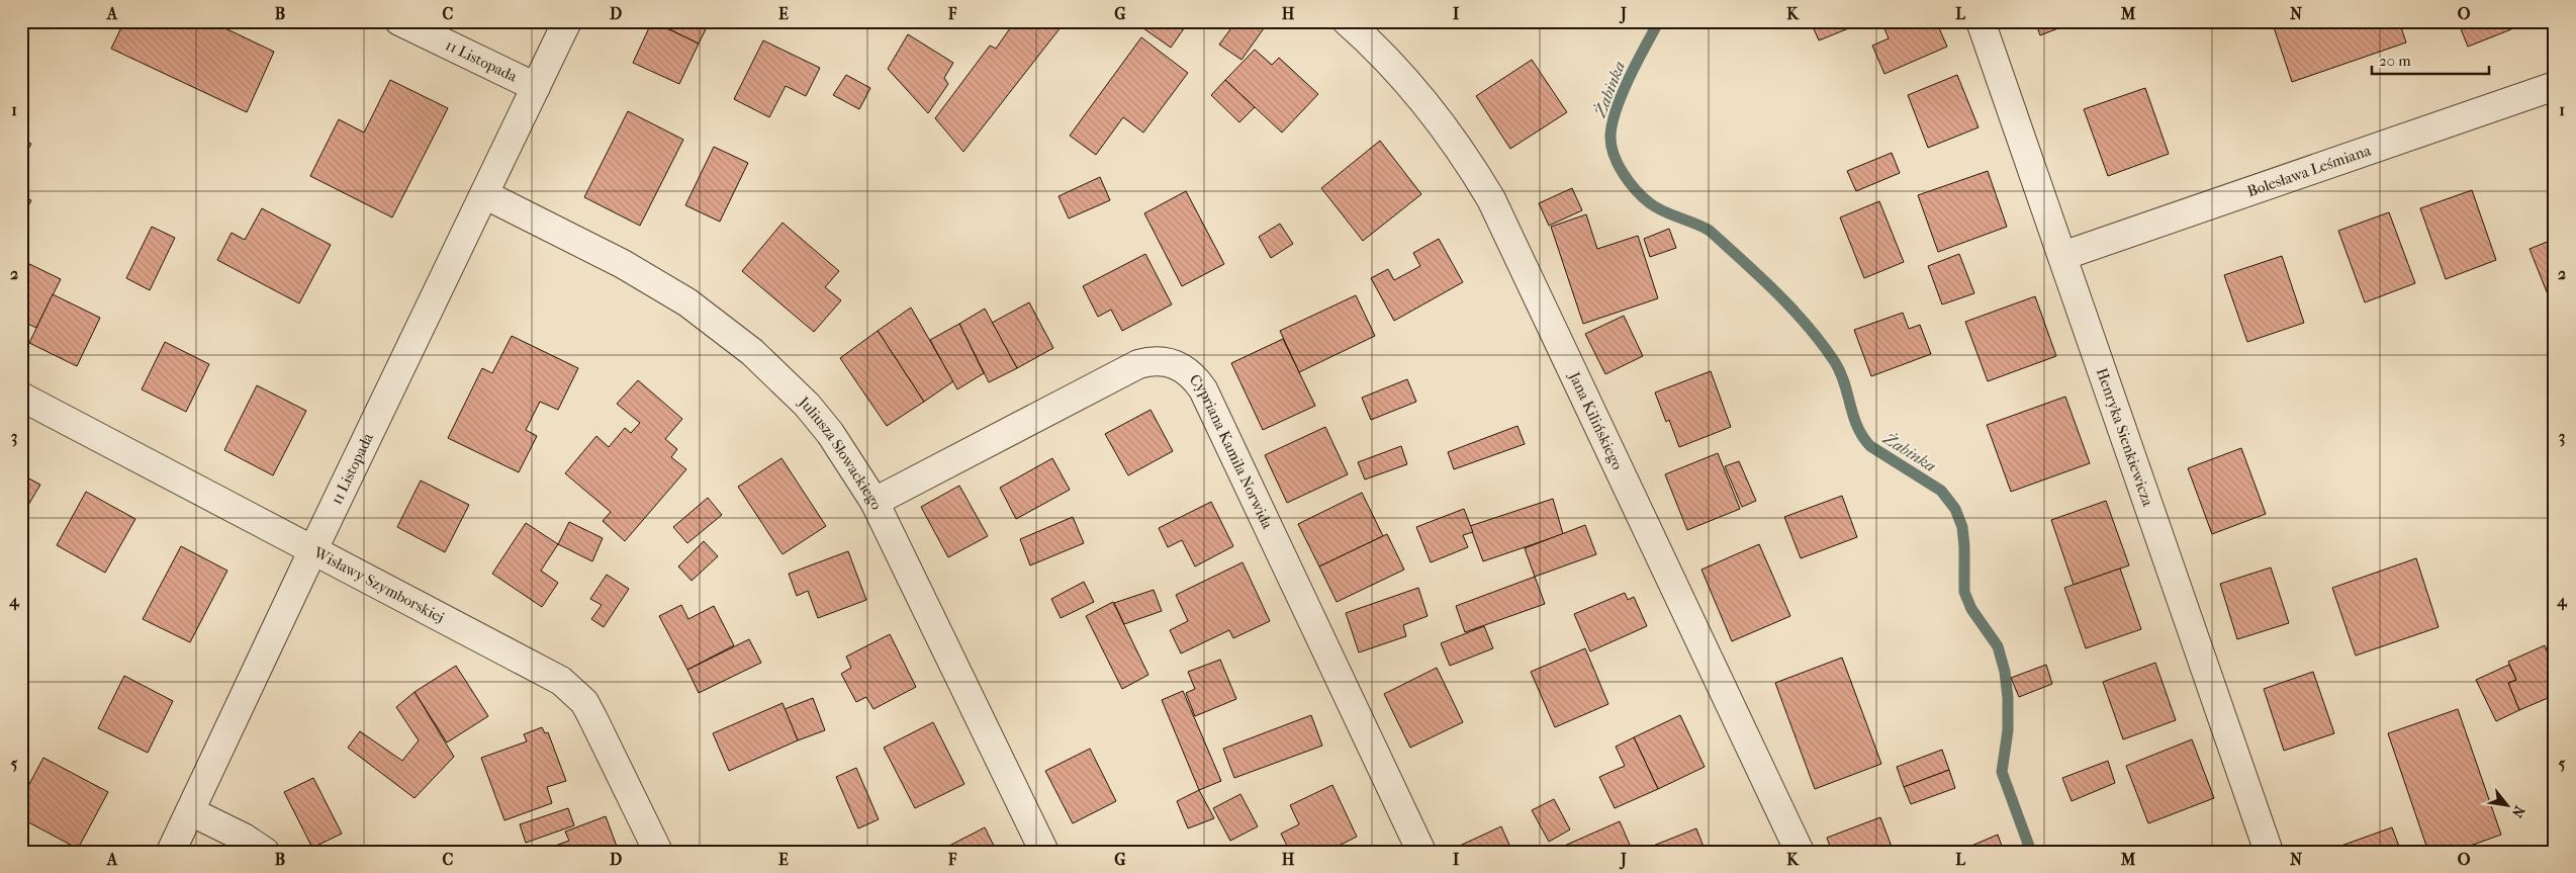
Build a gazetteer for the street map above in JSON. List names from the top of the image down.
{
  "streets": {
    "street": [
      "11 Listopada",
      "Bolesława Leśmiana",
      "Jana Kilińskiego",
      "Henryka Sienkiewicza",
      "Cypriana Kamila Norwida",
      "Juliusza Słowackiego",
      "Wisławy Szymborskiej"
    ]
  },
  "crossings": [
    ["11 Listopada", "Juliusza Słowackiego"],
    ["11 Listopada", "Wisławy Szymborskiej"],
    ["Bolesława Leśmiana", "Henryka Sienkiewicza"],
    ["Cypriana Kamila Norwida", "Juliusza Słowackiego"]
  ],
  "water": ["Żabinka"],
  "scale_bar": "20 m",
  "north": "bottom right",
  "grid": {
    "columns": [
      "A",
      "B",
      "C",
      "D",
      "E",
      "F",
      "G",
      "H",
      "I",
      "J",
      "K",
      "L",
      "M",
      "N",
      "O"
    ],
    "rows": [
      "1",
      "2",
      "3",
      "4",
      "5"
    ]
  }
}
